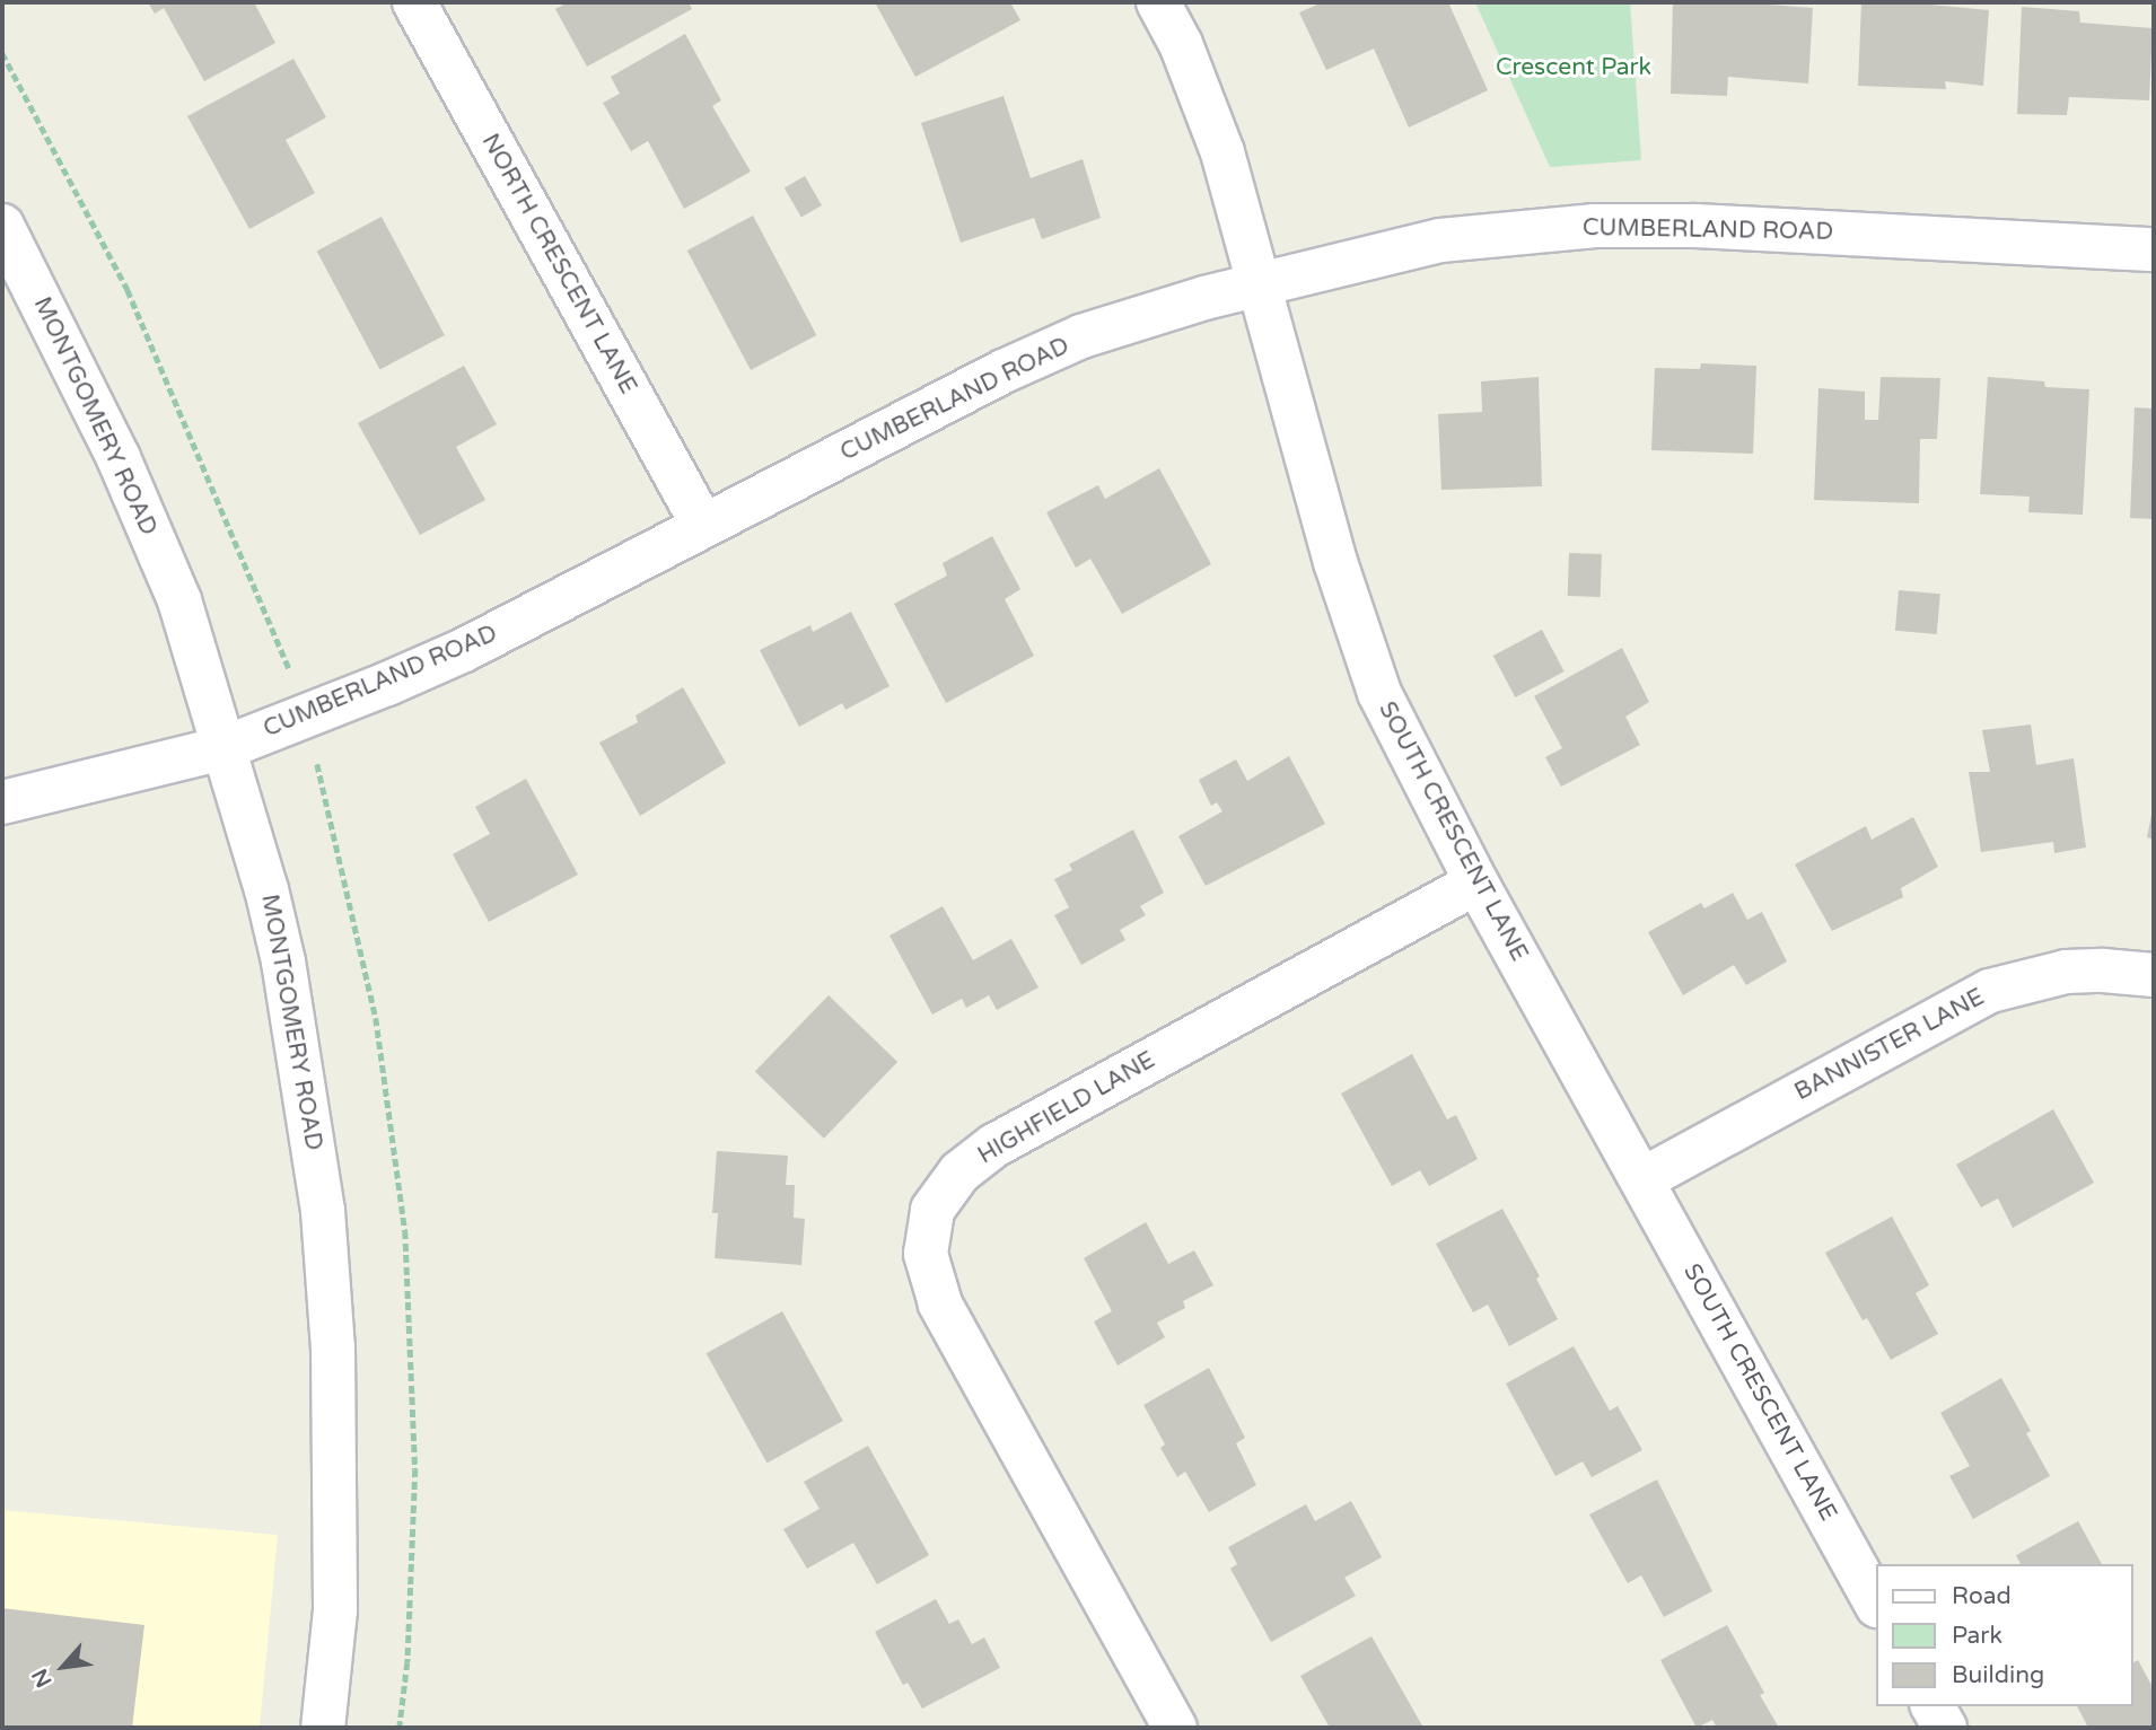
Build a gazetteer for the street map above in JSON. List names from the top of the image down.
{
  "streets": {
    "street": [
      "CUMBERLAND ROAD",
      "NORTH CRESCENT LANE",
      "MONTGOMERY ROAD",
      "SOUTH CRESCENT LANE",
      "BANNISTER LANE",
      "HIGHFIELD LANE"
    ]
  },
  "crossings": [
    ["CUMBERLAND ROAD", "NORTH CRESCENT LANE"],
    ["CUMBERLAND ROAD", "MONTGOMERY ROAD"],
    ["CUMBERLAND ROAD", "SOUTH CRESCENT LANE"],
    ["SOUTH CRESCENT LANE", "BANNISTER LANE"],
    ["SOUTH CRESCENT LANE", "HIGHFIELD LANE"]
  ],
  "parks": ["Crescent Park"],
  "legend": ["Road", "Park", "Building"],
  "north": "bottom left"
}
